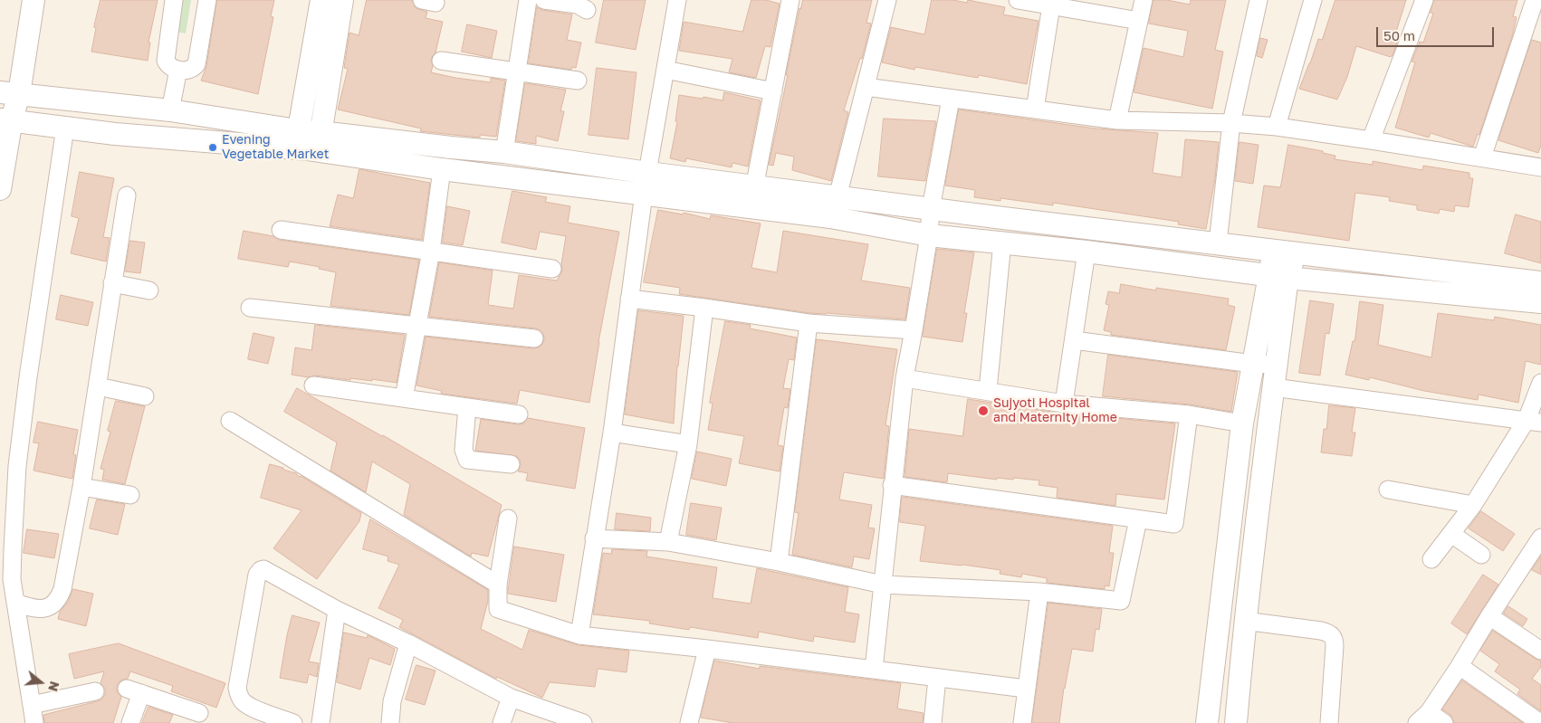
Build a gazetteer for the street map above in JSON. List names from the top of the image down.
{
  "places": ["Evening Vegetable Market", "Sujyoti Hospital and Maternity Home"],
  "scale_bar": "50 m",
  "north": "right"
}
